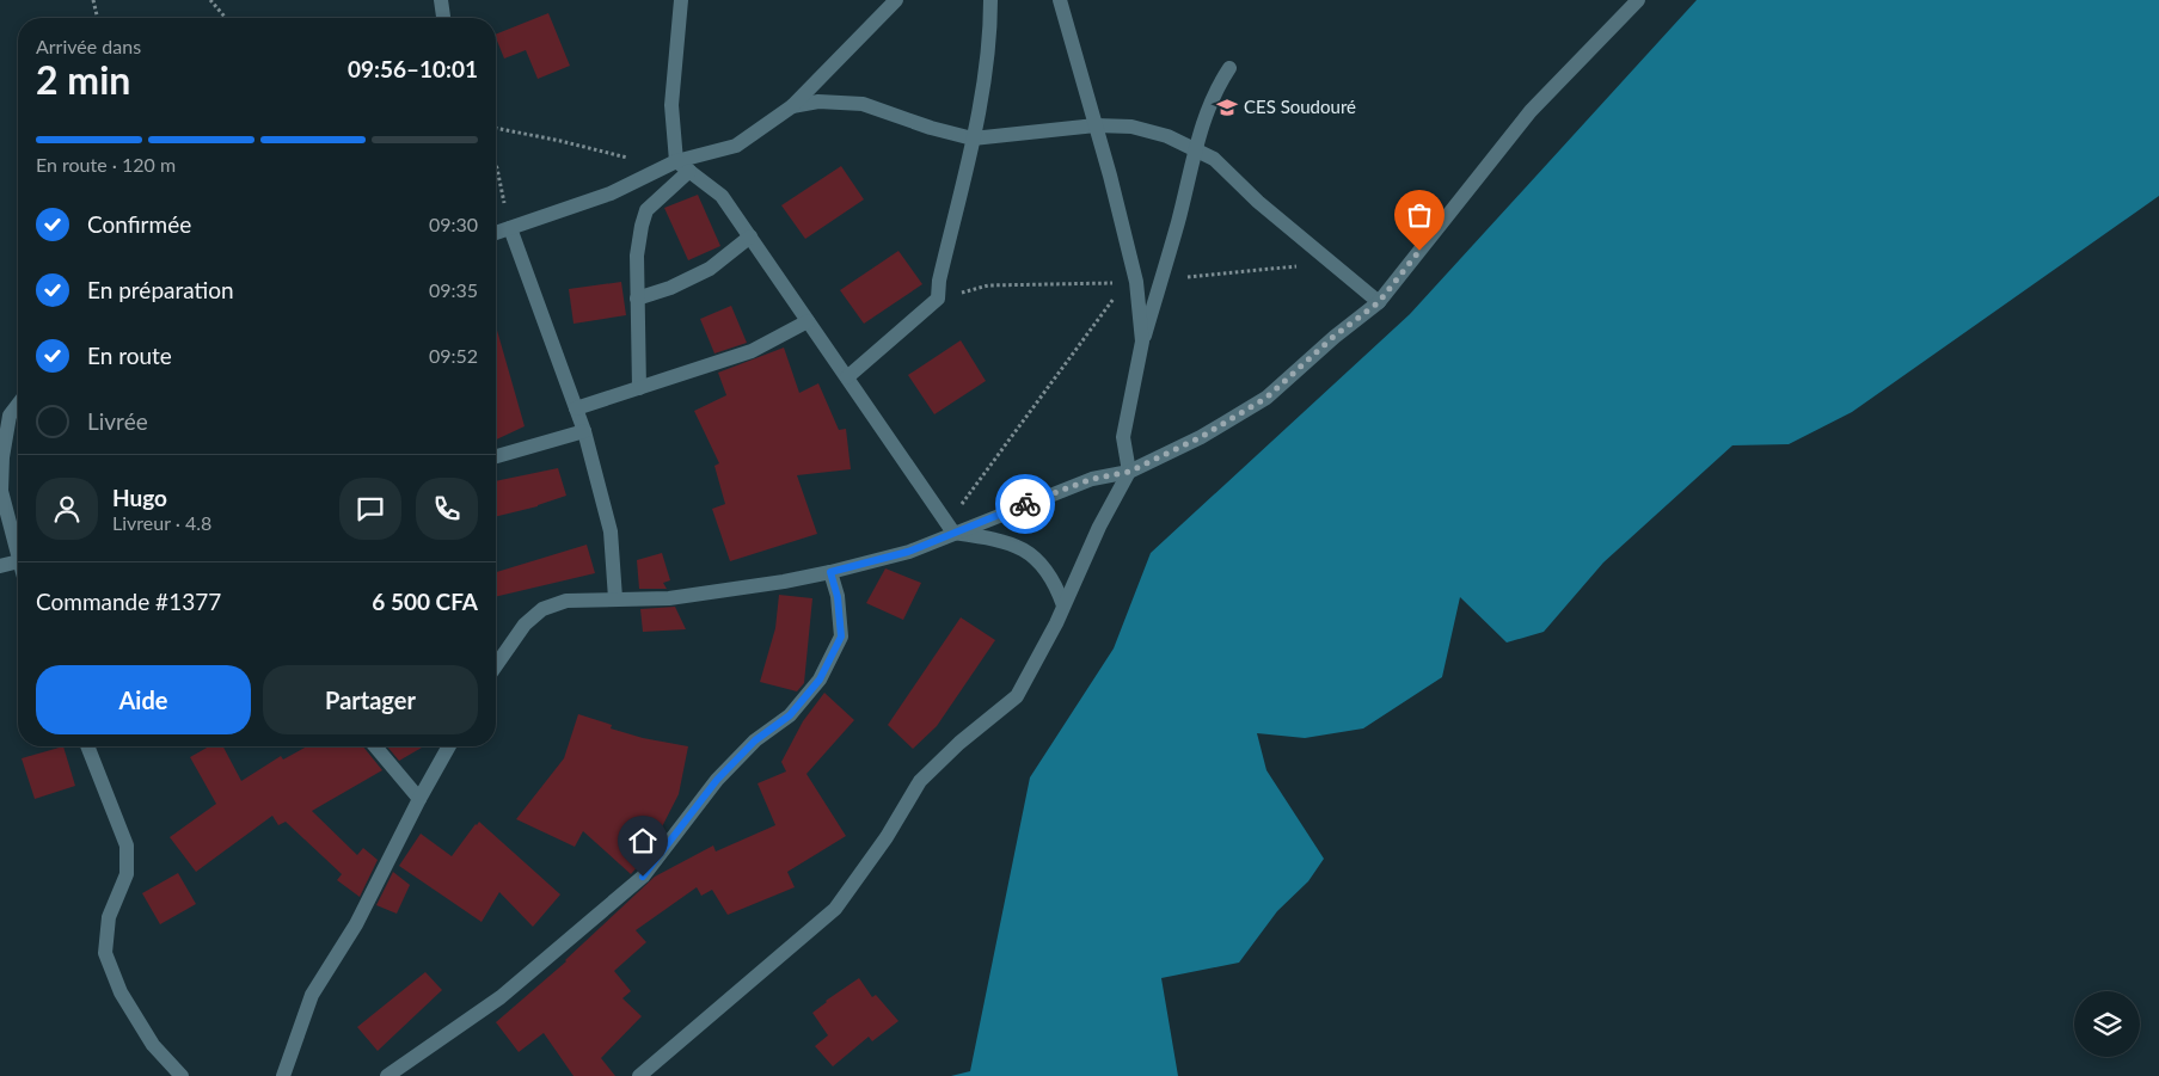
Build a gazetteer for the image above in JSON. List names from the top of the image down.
{
  "places": {
    "school or university": ["CES Soudouré"]
  },
  "page": {
    "heading": ["2 min", "Arrivée dans", "09:56–10:01"],
    "panel": [
      "Hugo",
      "Livreur · 4.8",
      "Commande #1377",
      "6 500 CFA"
    ],
    "bar": "En route · 120 m",
    "list": [
      ["Confirmée", "09:30"],
      ["En préparation", "09:35"],
      ["En route", "09:52"],
      "Livrée"
    ],
    "buttons": ["Aide", "Partager"]
  }
}
